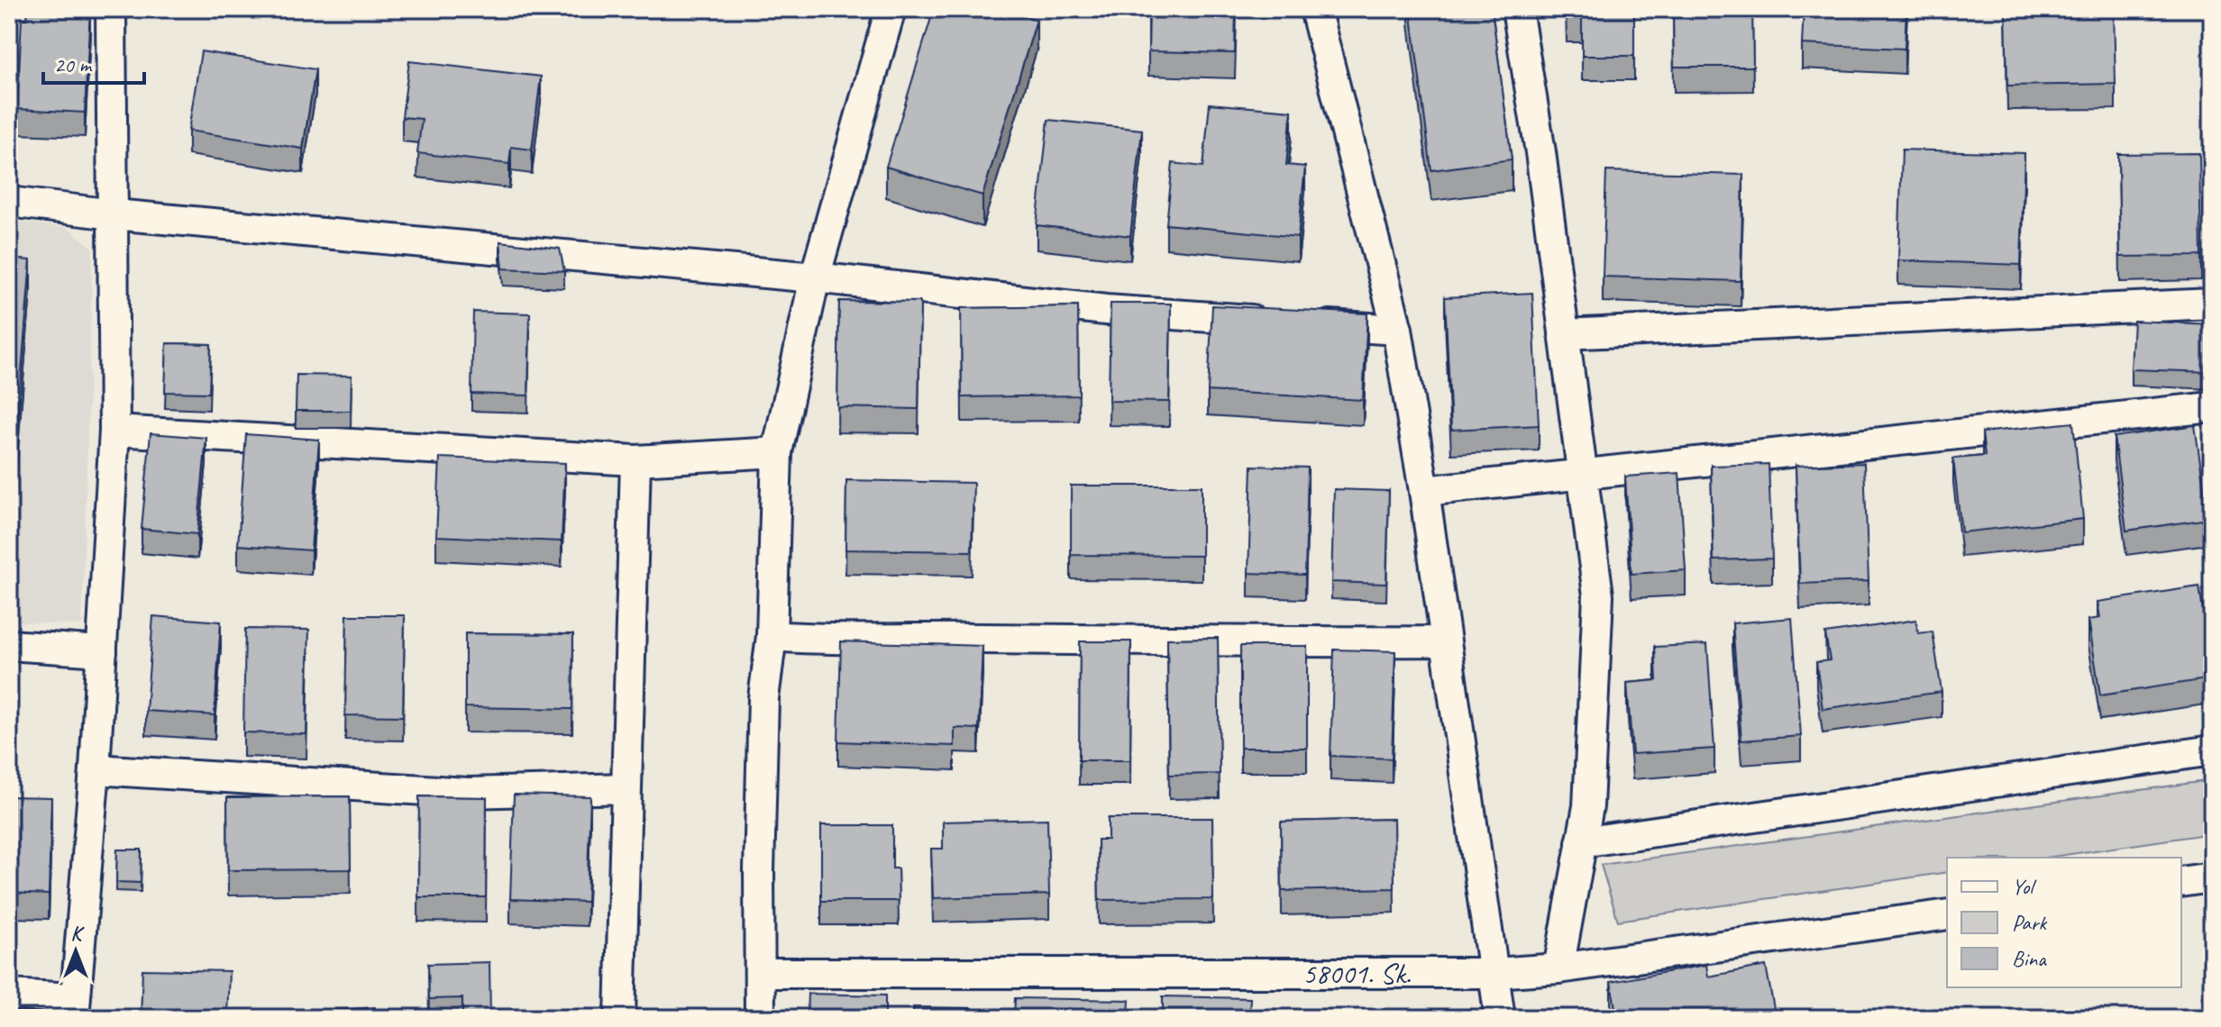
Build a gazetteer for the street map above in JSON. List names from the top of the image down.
{
  "streets": {
    "street": ["58001. Sk."]
  },
  "legend": ["Yol", "Park", "Bina"],
  "scale_bar": "20 m",
  "north": "top"
}
